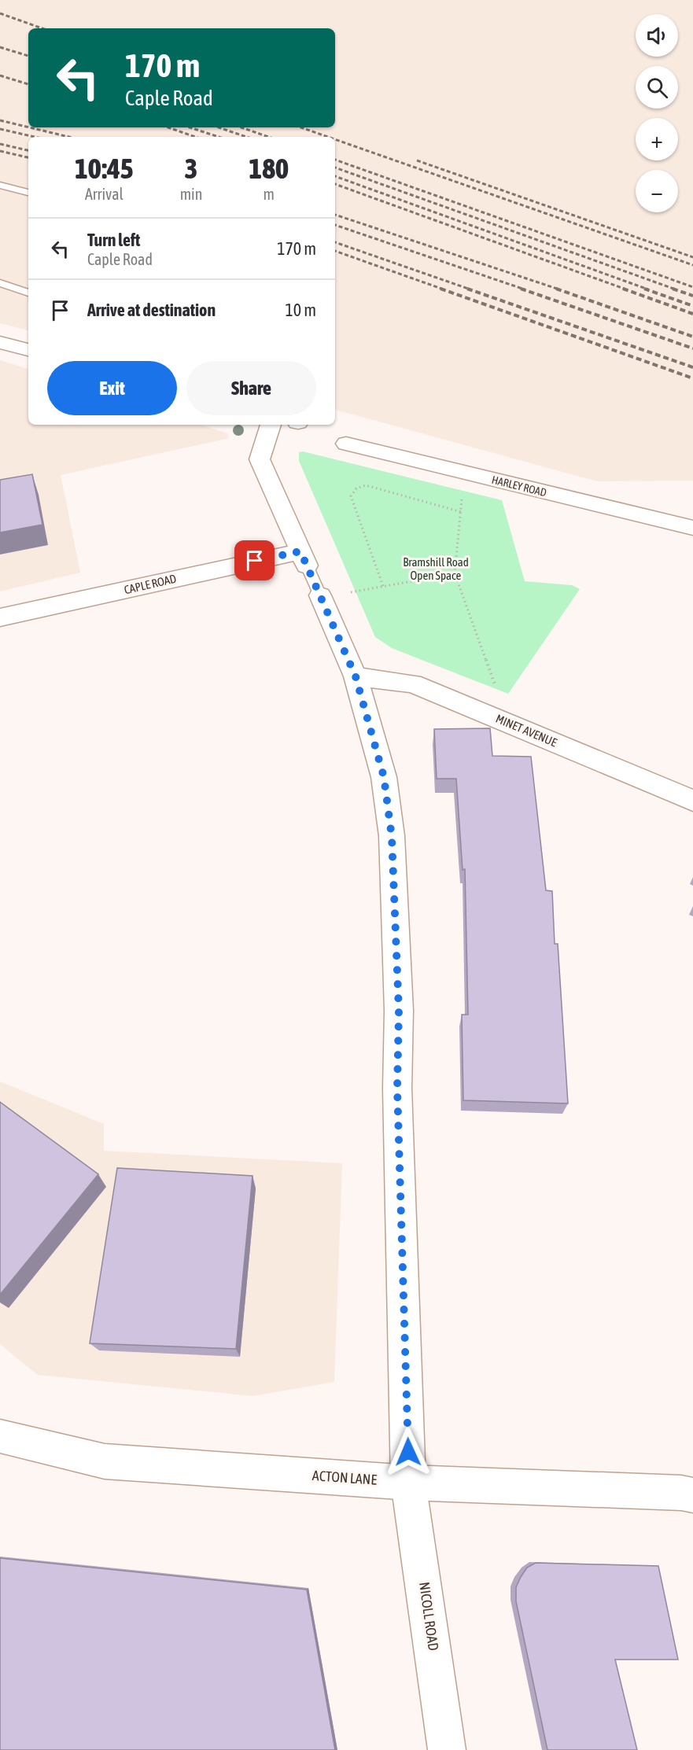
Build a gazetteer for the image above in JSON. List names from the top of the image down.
{
  "streets": {
    "street": [
      "HARLEY ROAD",
      "CAPLE ROAD",
      "MINET AVENUE",
      "ACTON LANE",
      "NICOLL ROAD"
    ]
  },
  "crossings": [
    ["MINET AVENUE", "NICOLL ROAD"],
    ["ACTON LANE", "NICOLL ROAD"]
  ],
  "parks": ["Bramshill Road Open Space"],
  "page": {
    "map_buttons": ["+", "−"],
    "turn": ["170 m", "Caple Road"],
    "eta": [
      "10:45",
      "Arrival",
      "3",
      "min",
      "180",
      "m"
    ],
    "list": [
      {
        "name": "Turn left",
        "note": "Caple Road",
        "value": "170 m"
      },
      {
        "name": "Arrive at destination",
        "value": "10 m"
      }
    ],
    "buttons": ["Exit", "Share"]
  }
}
